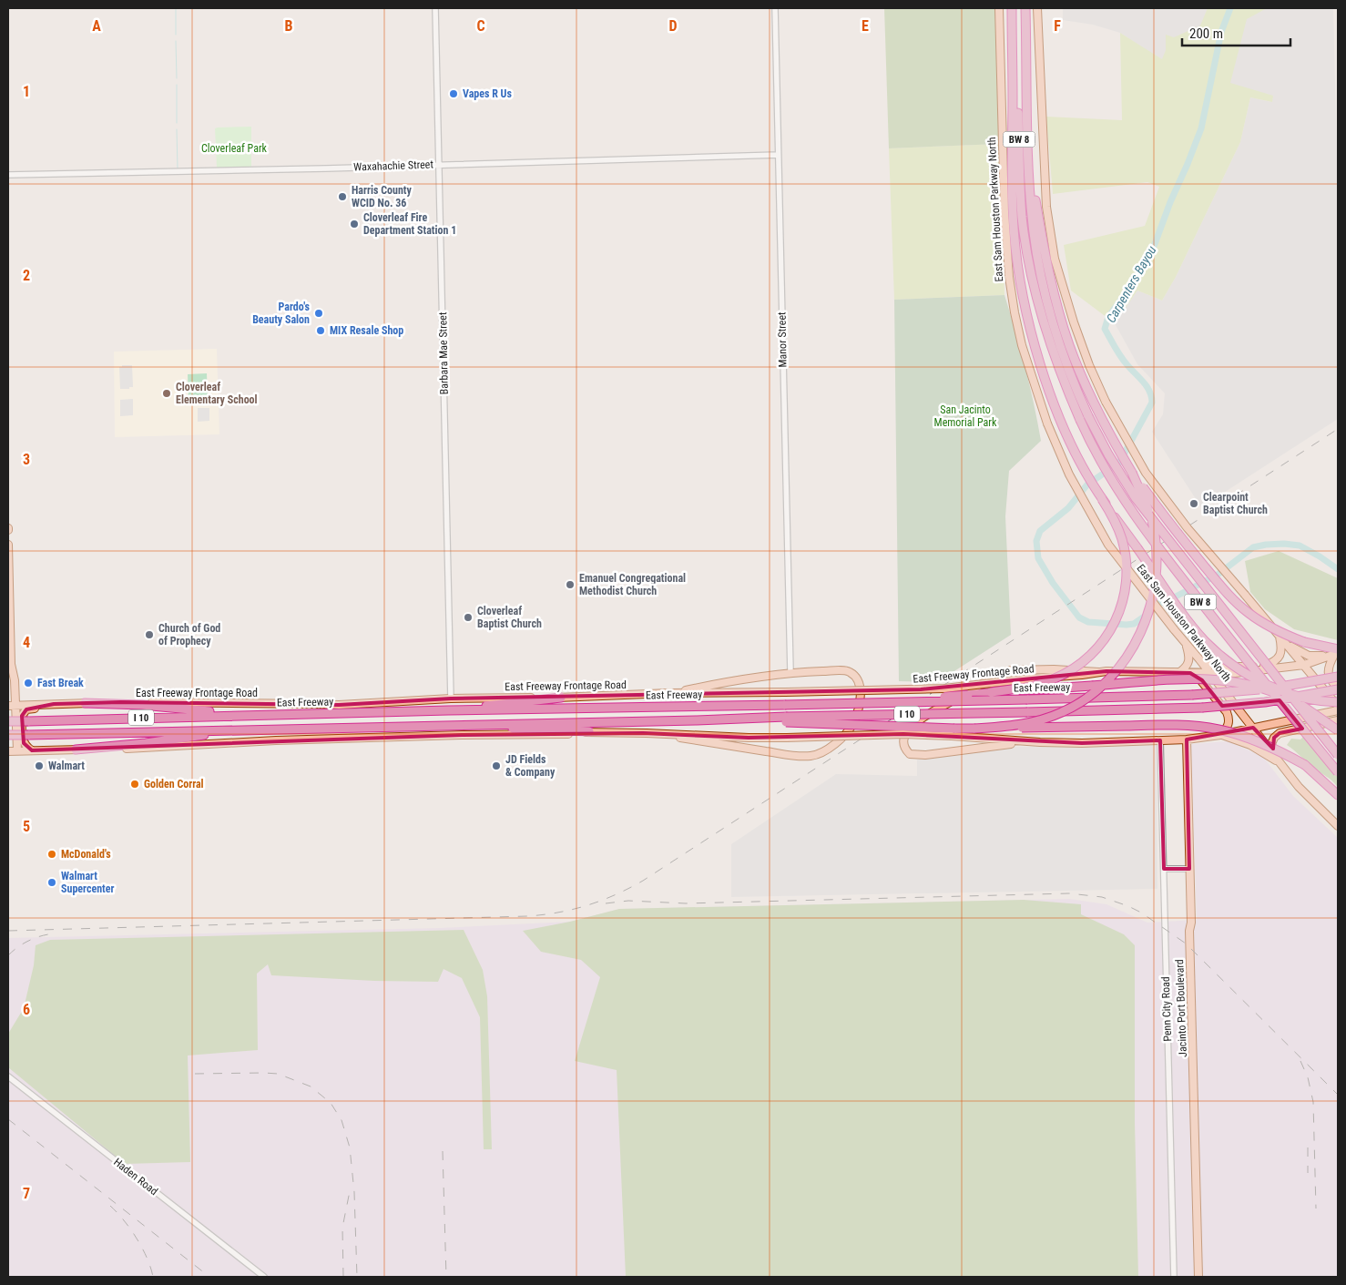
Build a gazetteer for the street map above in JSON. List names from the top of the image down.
{
  "streets": {
    "highway": ["BW 8", "East Freeway", "I 10"],
    "main road": ["East Sam Houston Parkway North", "East Freeway Frontage Road", "Jacinto Port Boulevard"],
    "street": [
      "Waxahachie Street",
      "Manor Street",
      "Barbara Mae Street",
      "Penn City Road",
      "Haden Road"
    ]
  },
  "crossings": [
    ["BW 8", "East Freeway Frontage Road"],
    ["Waxahachie Street", "Manor Street"],
    ["Waxahachie Street", "Barbara Mae Street"],
    ["East Sam Houston Parkway North", "East Freeway Frontage Road"],
    ["Barbara Mae Street", "East Freeway Frontage Road"]
  ],
  "water": ["Carpenters Bayou"],
  "parks": ["Cloverleaf Park", "San Jacinto Memorial Park"],
  "places": [
    "Vapes R Us",
    "Harris County WCID No. 36",
    "Cloverleaf Fire Department Station 1",
    "Pardo's Beauty Salon",
    "MIX Resale Shop",
    "Cloverleaf Elementary School",
    "Clearpoint Baptist Church",
    "Emanuel Congregational Methodist Church",
    "Cloverleaf Baptist Church",
    "Church of God of Prophecy",
    "Fast Break",
    "Walmart",
    "JD Fields & Company",
    "Golden Corral",
    "McDonald's",
    "Walmart Supercenter"
  ],
  "scale_bar": "200 m",
  "grid": {
    "columns": [
      "A",
      "B",
      "C",
      "D",
      "E",
      "F"
    ],
    "rows": [
      "1",
      "2",
      "3",
      "4",
      "5",
      "6",
      "7"
    ]
  }
}
